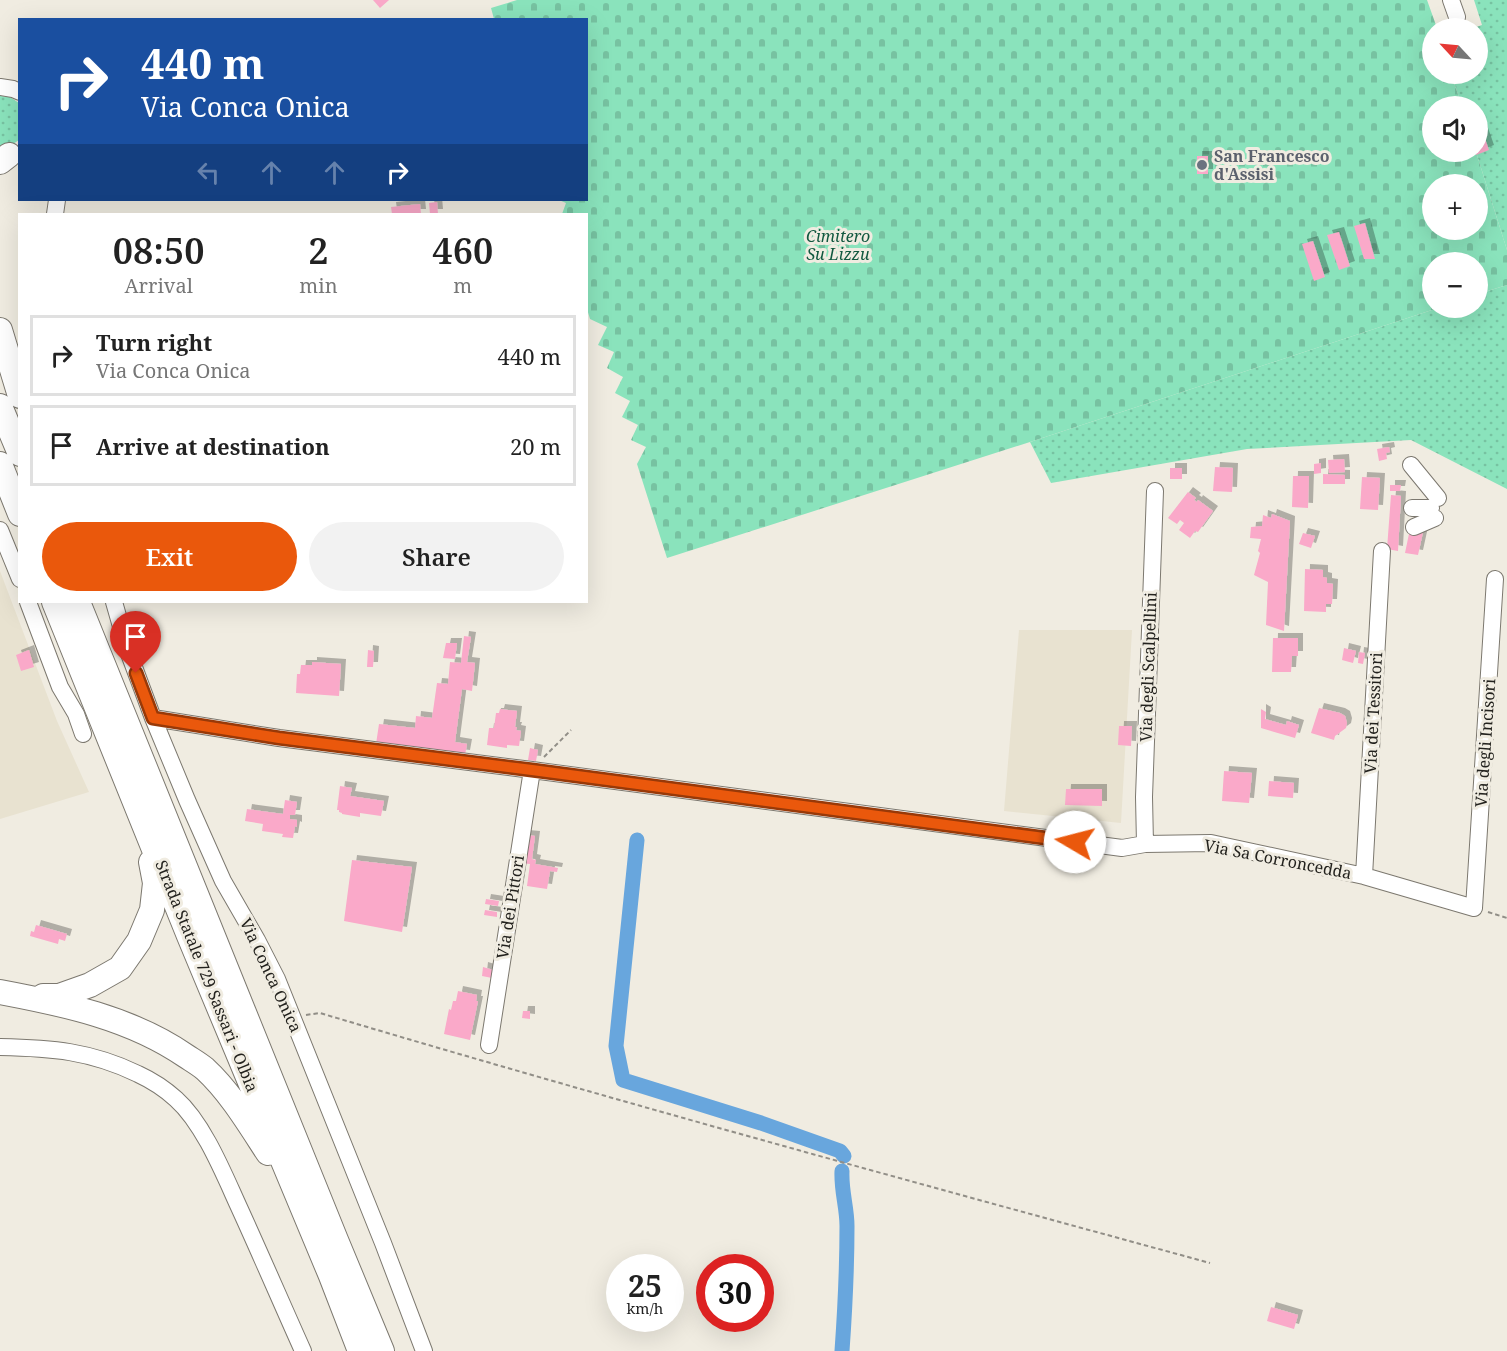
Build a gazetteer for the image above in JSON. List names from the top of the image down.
{
  "streets": {
    "highway": ["Strada Statale 729 Sassari - Olbia"],
    "street": [
      "Via degli Scalpellini",
      "Via dei Tessitori",
      "Via degli Incisori",
      "Via Sa Corroncedda",
      "Via dei Pittori",
      "Via Conca Onica"
    ]
  },
  "crossings": [
    ["Via degli Scalpellini", "Via Sa Corroncedda"],
    ["Via dei Tessitori", "Via Sa Corroncedda"],
    ["Via degli Incisori", "Via Sa Corroncedda"],
    ["Via Sa Corroncedda", "Via dei Pittori"],
    ["Via Sa Corroncedda", "Via Conca Onica"]
  ],
  "parks": ["Cimitero Su Lizzu"],
  "places": ["San Francesco d'Assisi"],
  "north": "top left",
  "page": {
    "map_buttons": ["+", "−"],
    "turn": ["440 m", "Via Conca Onica"],
    "eta": [
      "08:50",
      "Arrival",
      "2",
      "min",
      "460",
      "m"
    ],
    "list": [
      {
        "name": "Turn right",
        "note": "Via Conca Onica",
        "value": "440 m"
      },
      {
        "name": "Arrive at destination",
        "value": "20 m"
      }
    ],
    "buttons": ["Exit", "Share"],
    "speed": "25 km/h",
    "limit": "30"
  }
}
